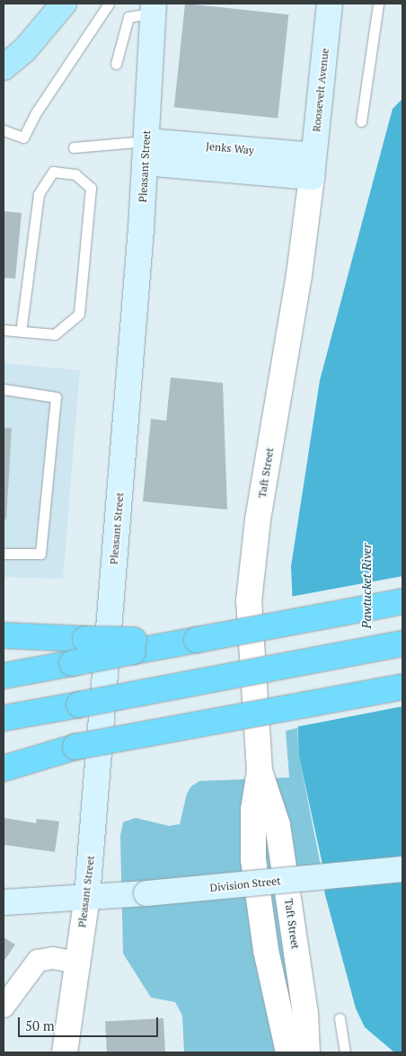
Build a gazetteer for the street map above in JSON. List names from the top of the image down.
{
  "streets": {
    "main road": [
      "Roosevelt Avenue",
      "Jenks Way",
      "Pleasant Street",
      "Division Street"
    ],
    "street": ["Taft Street"]
  },
  "crossings": [
    ["Roosevelt Avenue", "Jenks Way"],
    ["Roosevelt Avenue", "Taft Street"],
    ["Jenks Way", "Pleasant Street"],
    ["Jenks Way", "Taft Street"],
    ["Pleasant Street", "Division Street"]
  ],
  "water": ["Pawtucket River"],
  "scale_bar": "50 m"
}
